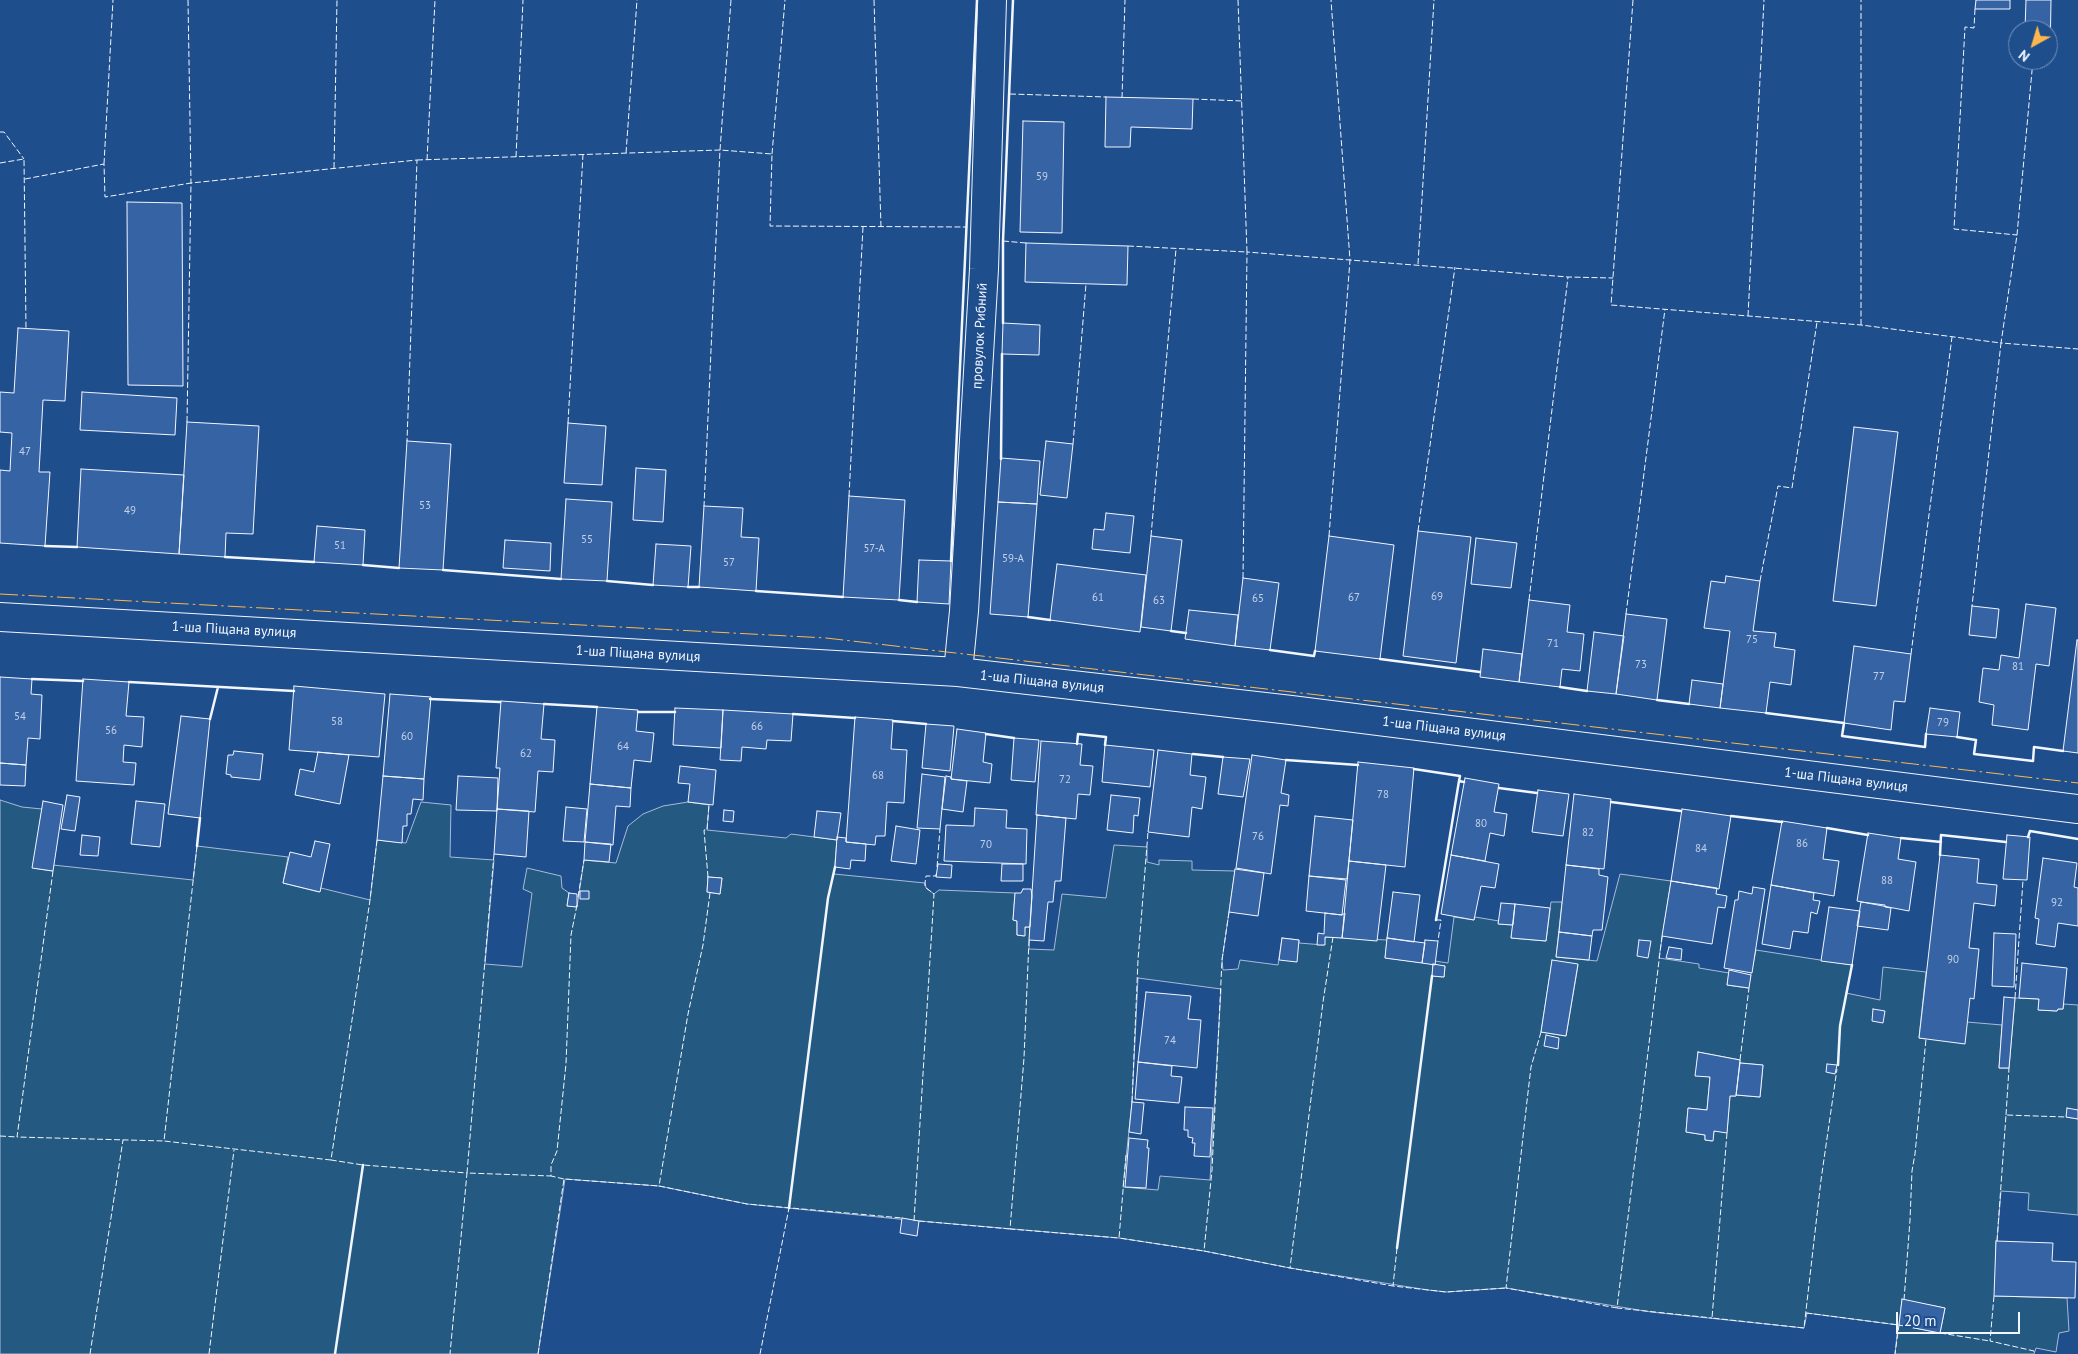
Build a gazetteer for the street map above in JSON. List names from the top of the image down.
{
  "streets": {
    "street": ["провулок Рибний", "1-ша Піщана вулиця"]
  },
  "crossings": [
    ["провулок Рибний", "1-ша Піщана вулиця"]
  ],
  "house_numbers": [
    "59",
    "47",
    "53",
    "49",
    "55",
    "51",
    "57-А",
    "59-А",
    "57",
    "69",
    "61",
    "67",
    "65",
    "63",
    "75",
    "71",
    "73",
    "81",
    "77",
    "54",
    "58",
    "79",
    "66",
    "56",
    "60",
    "64",
    "62",
    "68",
    "72",
    "78",
    "80",
    "82",
    "76",
    "86",
    "70",
    "84",
    "88",
    "92",
    "90",
    "74"
  ],
  "scale_bar": "20 m",
  "north": "bottom left"
}
